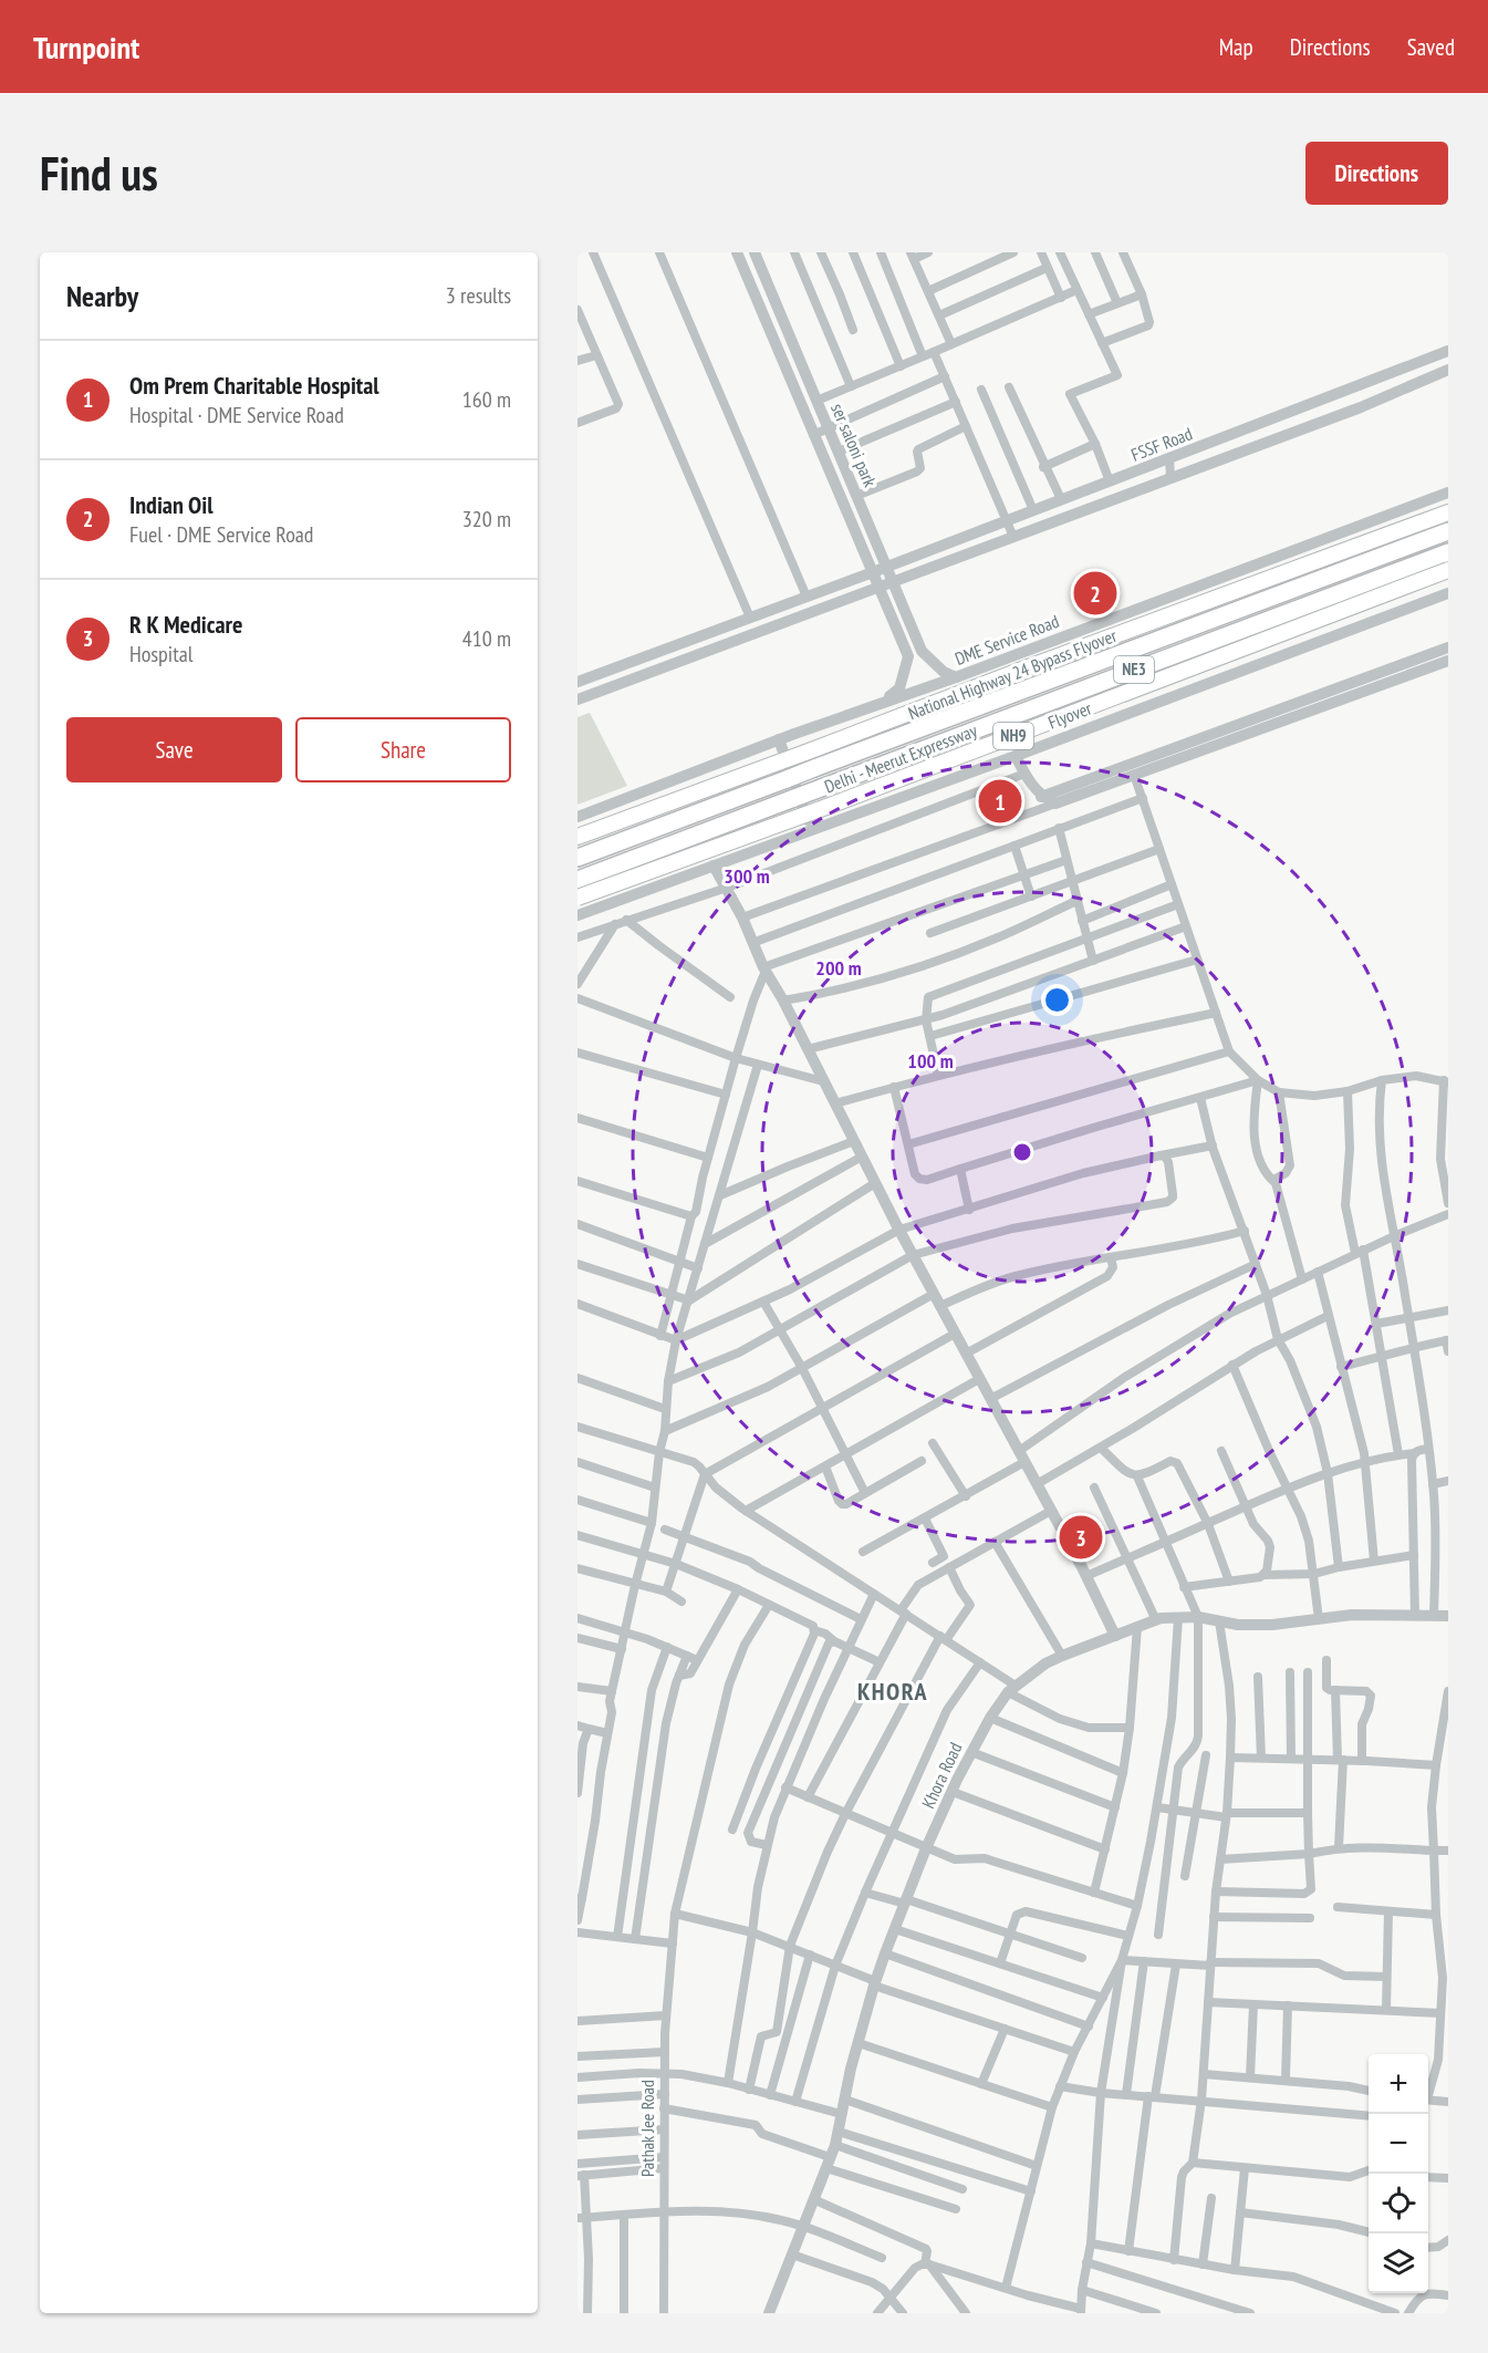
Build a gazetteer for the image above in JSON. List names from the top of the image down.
{
  "streets": {
    "highway": [
      "NE3",
      "National Highway 24 Bypass Flyover",
      "Flyover",
      "NH9",
      "Delhi - Meerut Expressway"
    ],
    "street": [
      "FSSF Road",
      "ser saloni park",
      "DME Service Road",
      "Khora Road",
      "Pathak Jee Road"
    ]
  },
  "crossings": [
    ["FSSF Road", "ser saloni park"],
    ["ser saloni park", "DME Service Road"]
  ],
  "districts": ["KHORA"],
  "page": {
    "header": "Turnpoint",
    "nav": ["Map", "Directions", "Saved"],
    "buttons": [
      "Directions",
      ["Save", "Share"]
    ],
    "title": "Find us",
    "heading": ["Nearby", "3 results"],
    "list": [
      {
        "mark": "1",
        "name": "Om Prem Charitable Hospital",
        "note": "Hospital · DME Service Road",
        "value": "160 m"
      },
      {
        "mark": "2",
        "name": "Indian Oil",
        "note": "Fuel · DME Service Road",
        "value": "320 m"
      },
      {
        "mark": "3",
        "name": "R K Medicare",
        "note": "Hospital",
        "value": "410 m"
      }
    ],
    "pins": ["2", "1", "3"],
    "map_buttons": ["+", "−"]
  },
  "rings": ["300 m", "200 m", "100 m"]
}
